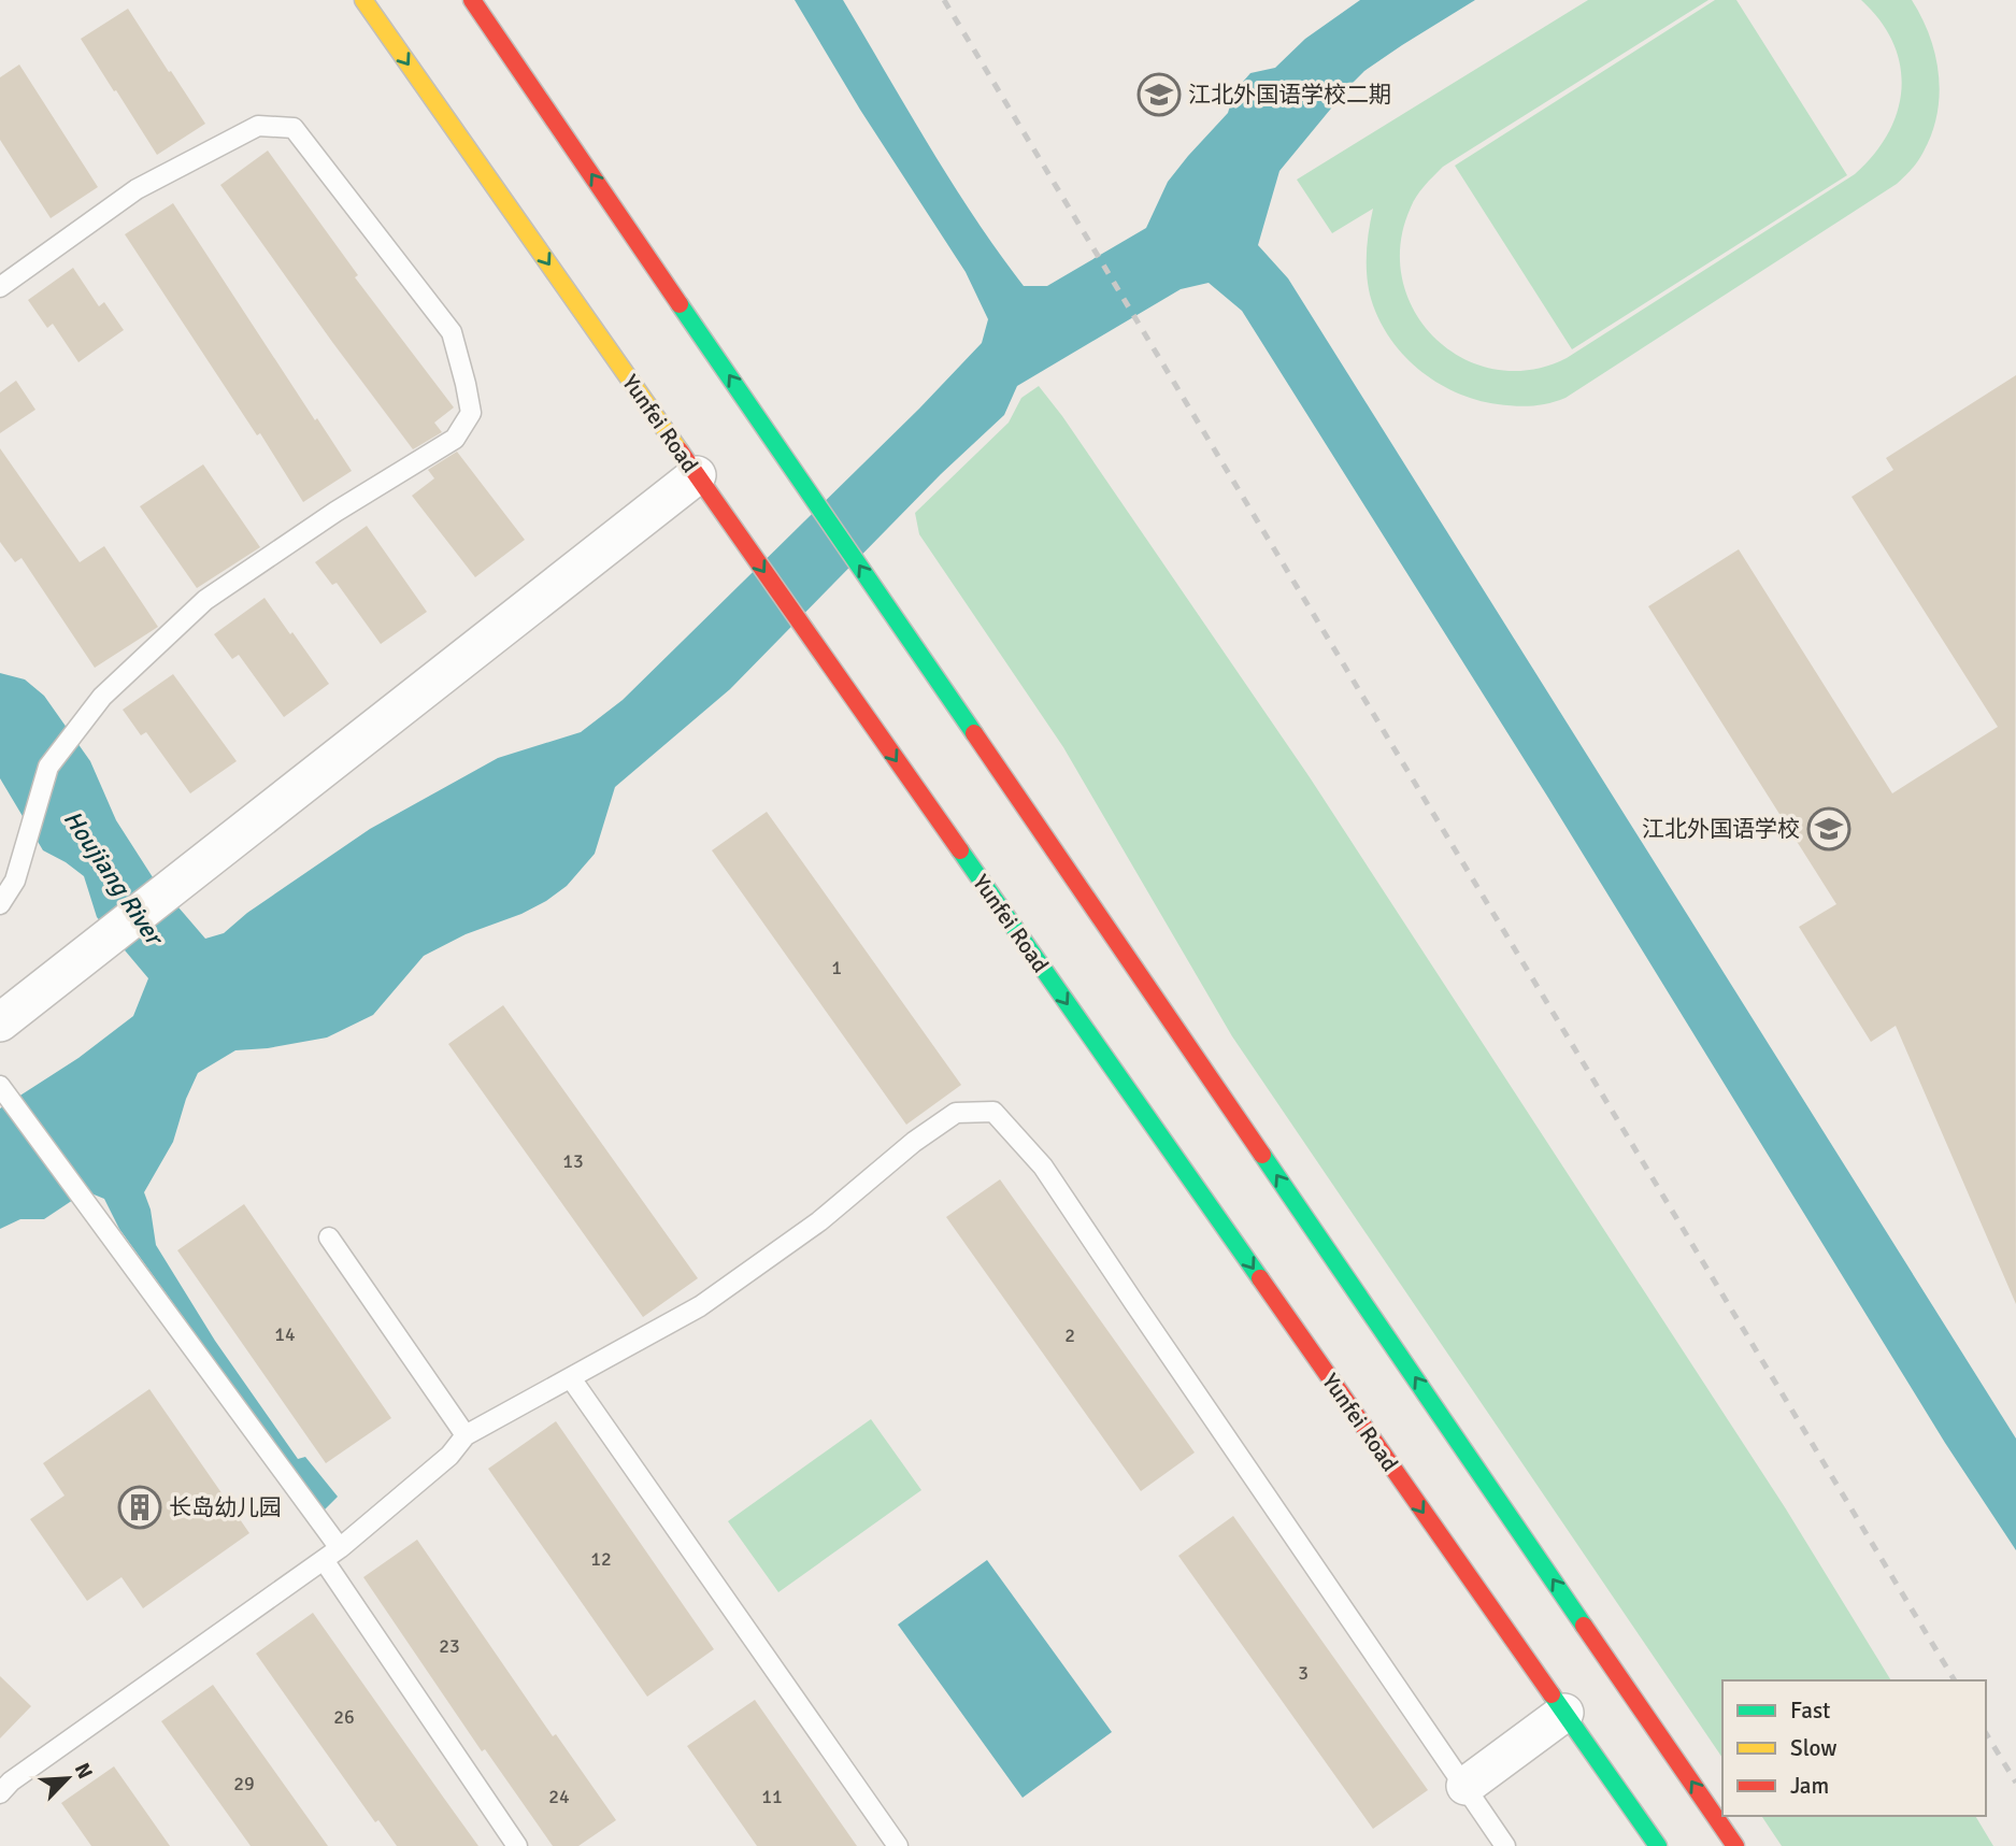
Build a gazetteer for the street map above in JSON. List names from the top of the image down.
{
  "streets": {
    "main road": ["Yunfei Road"]
  },
  "water": ["Houjiang River"],
  "places": {
    "school or university": ["江北外国语学校二期", "江北外国语学校"],
    "building": ["长岛幼儿园"]
  },
  "house_numbers": [
    "1",
    "13",
    "14",
    "2",
    "12",
    "23",
    "3",
    "26",
    "29",
    "24",
    "11"
  ],
  "legend": ["Fast", "Slow", "Jam"],
  "north": "top right"
}
